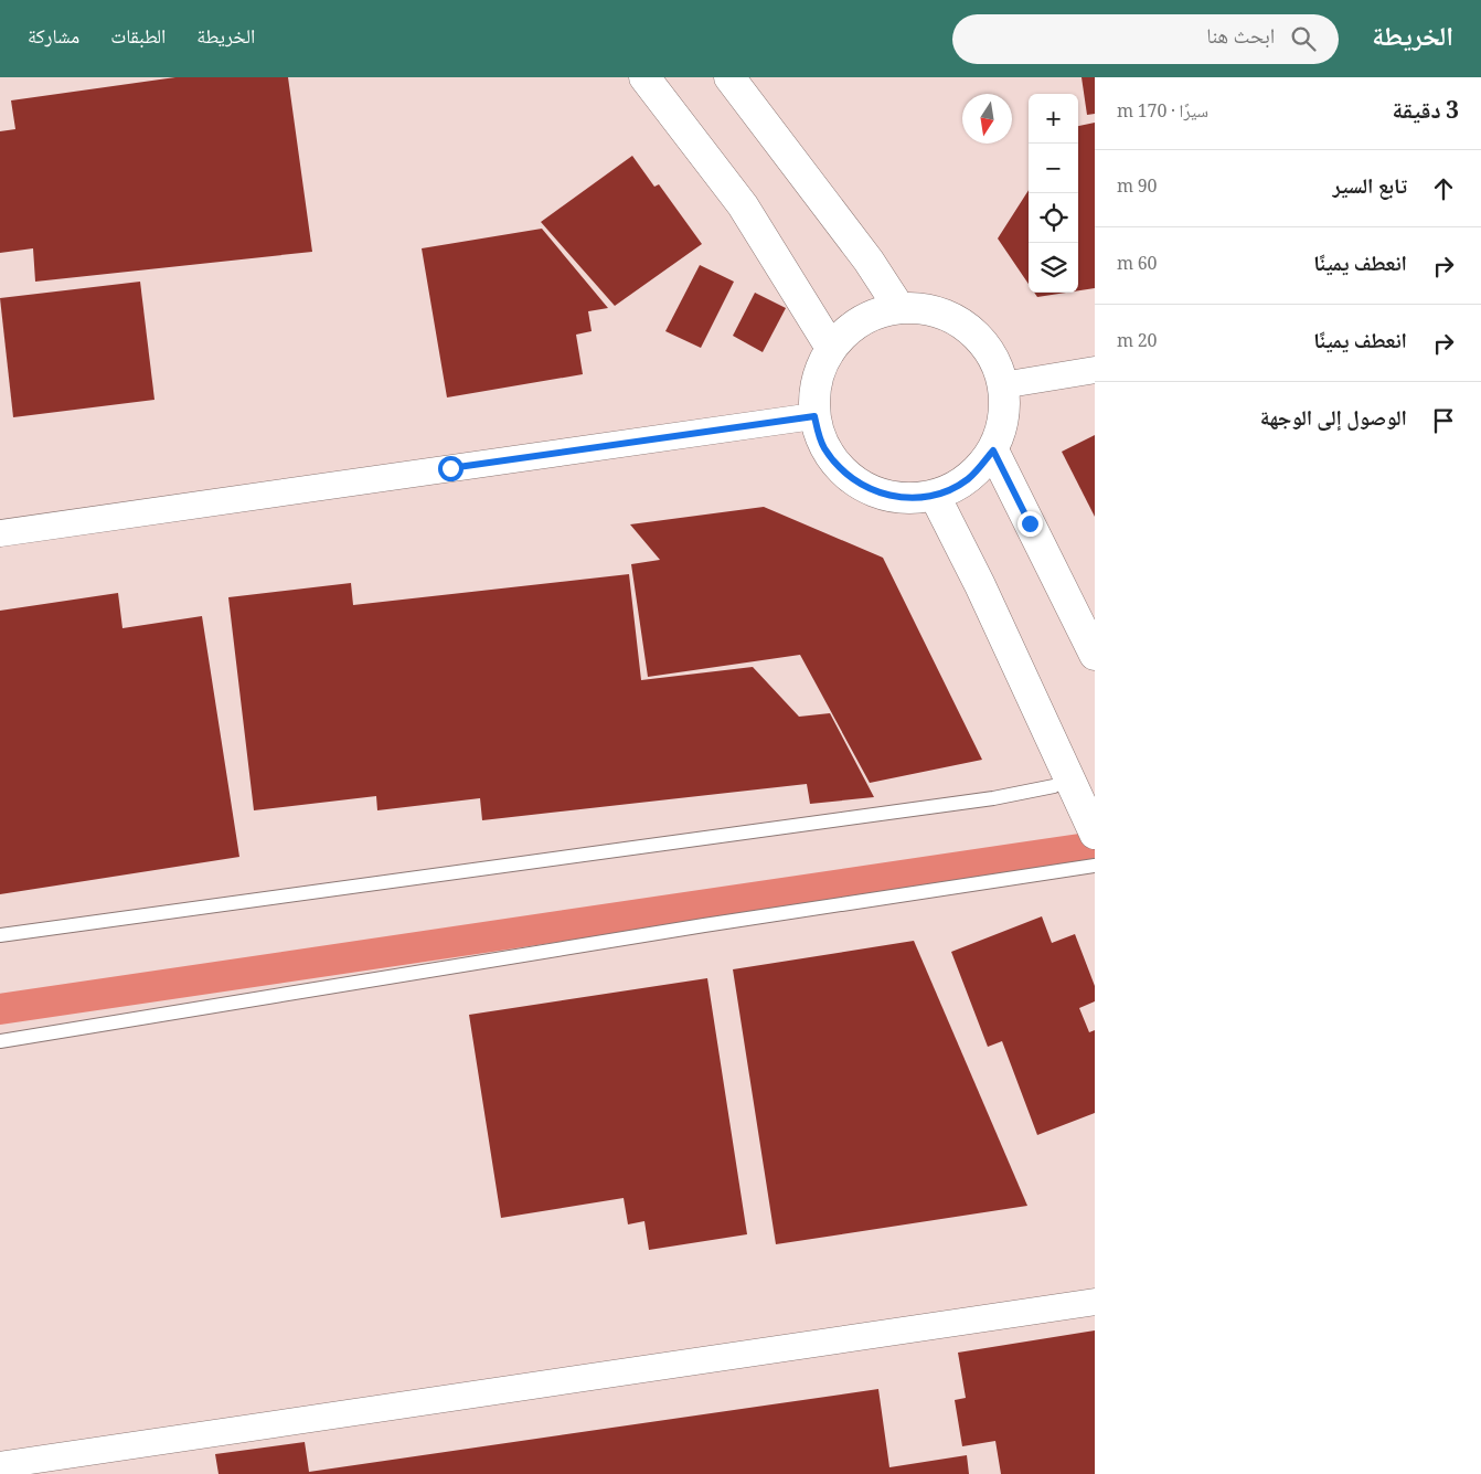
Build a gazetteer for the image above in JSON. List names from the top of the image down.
{
  "north": "bottom",
  "page": {
    "header": "الخريطة",
    "search": "ابحث هنا",
    "nav": ["الخريطة", "الطبقات", "مشاركة"],
    "heading": ["3 دقيقة", "سيرًا · 170 m"],
    "map_buttons": ["+", "−"],
    "list": [
      ["تابع السير", "90 m"],
      ["انعطف يمينًا", "60 m"],
      ["انعطف يمينًا", "20 m"],
      "الوصول إلى الوجهة"
    ]
  }
}
